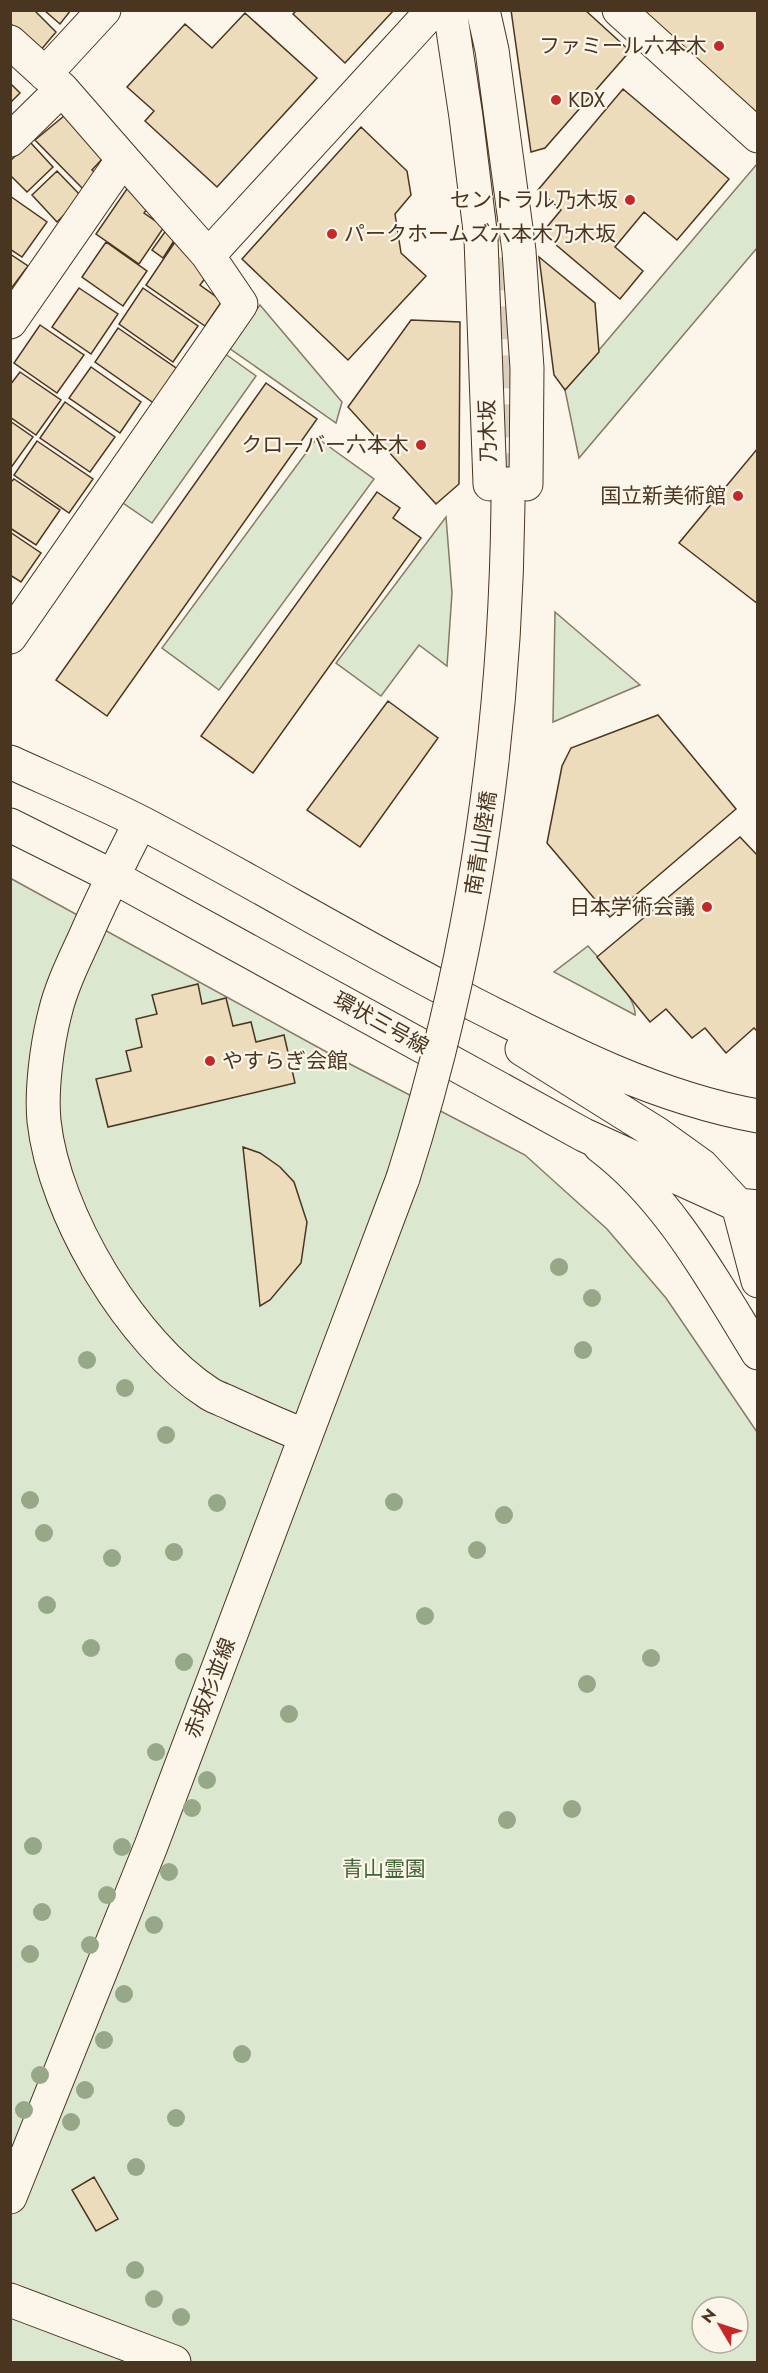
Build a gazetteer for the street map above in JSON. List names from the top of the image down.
{
  "streets": {
    "main road": [
      "乃木坂",
      "南青山陸橋",
      "環状三号線",
      "赤坂杉並線"
    ]
  },
  "crossings": [
    ["南青山陸橋", "赤坂杉並線"]
  ],
  "parks": ["青山霊園"],
  "places": [
    "ファミール六本木",
    "KDX",
    "セントラル乃木坂",
    "パークホームズ六本木乃木坂",
    "クローバー六本木",
    "国立新美術館",
    "日本学術会議",
    "やすらぎ会館"
  ],
  "north": "top left"
}
